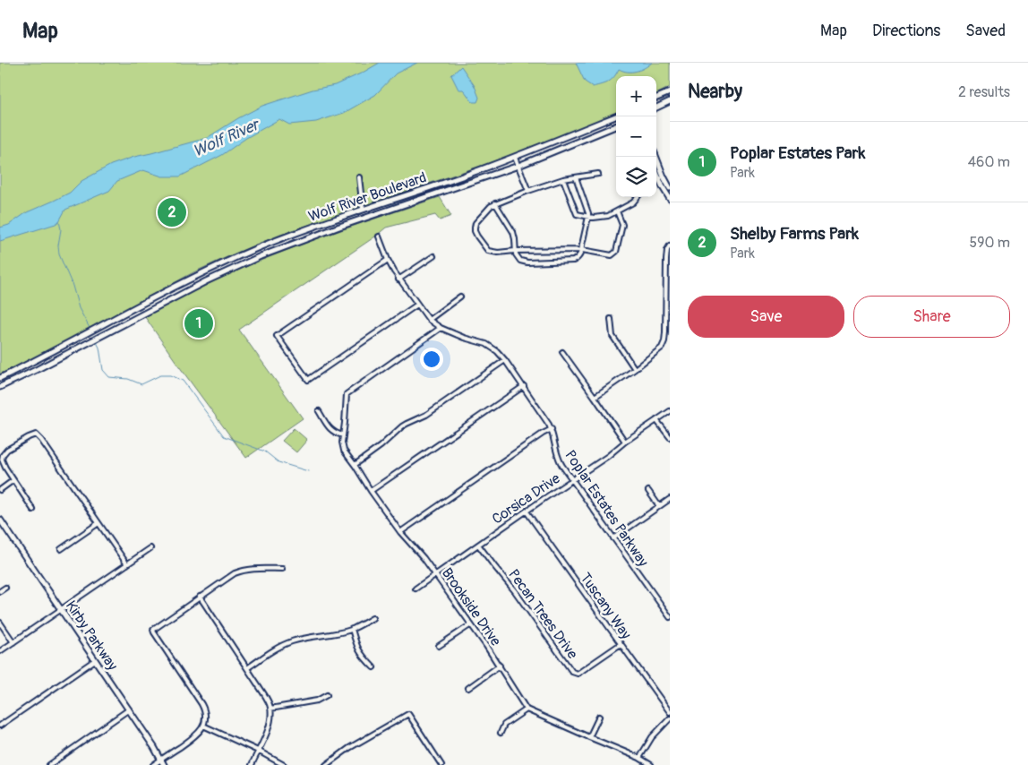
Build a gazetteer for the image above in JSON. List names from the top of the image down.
{
  "streets": {
    "main road": ["Wolf River Boulevard", "Kirby Parkway"],
    "street": [
      "Corsica Drive",
      "Poplar Estates Parkway",
      "Tuscany Way",
      "Brookside Drive",
      "Pecan Trees Drive"
    ]
  },
  "crossings": [
    ["Corsica Drive", "Poplar Estates Parkway"],
    ["Corsica Drive", "Tuscany Way"],
    ["Corsica Drive", "Brookside Drive"],
    ["Corsica Drive", "Pecan Trees Drive"],
    ["Poplar Estates Parkway", "Brookside Drive"],
    ["Tuscany Way", "Pecan Trees Drive"]
  ],
  "water": ["Wolf River"],
  "page": {
    "header": "Map",
    "nav": ["Map", "Directions", "Saved"],
    "heading": ["Nearby", "2 results"],
    "map_buttons": ["+", "−"],
    "list": [
      {
        "mark": "1",
        "name": "Poplar Estates Park",
        "note": "Park",
        "value": "460 m"
      },
      {
        "mark": "2",
        "name": "Shelby Farms Park",
        "note": "Park",
        "value": "590 m"
      }
    ],
    "pins": ["2", "1"],
    "buttons": ["Save", "Share"]
  }
}
